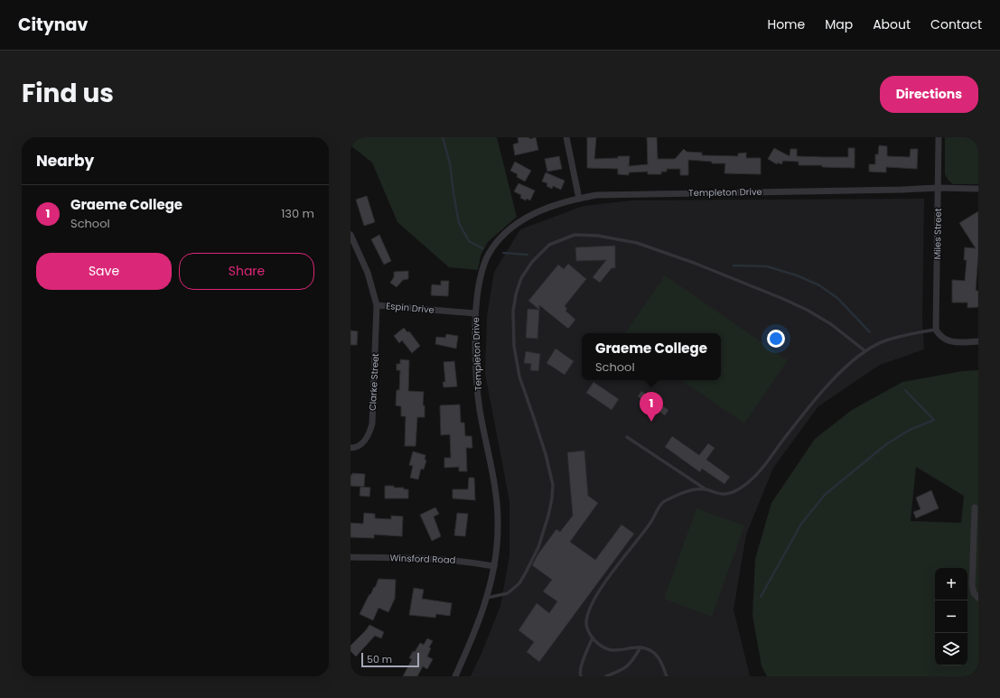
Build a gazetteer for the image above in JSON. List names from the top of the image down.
{
  "streets": {
    "street": [
      "Templeton Drive",
      "Miles Street",
      "Espin Drive",
      "Clarke Street",
      "Winsford Road"
    ]
  },
  "crossings": [
    ["Templeton Drive", "Miles Street"],
    ["Templeton Drive", "Espin Drive"],
    ["Templeton Drive", "Winsford Road"],
    ["Espin Drive", "Clarke Street"]
  ],
  "scale_bar": "50 m",
  "page": {
    "header": "Citynav",
    "nav": [
      "Home",
      "Map",
      "About",
      "Contact"
    ],
    "title": "Find us",
    "buttons": [
      "Directions",
      ["Save", "Share"]
    ],
    "heading": "Nearby",
    "list": [
      {
        "mark": "1",
        "name": "Graeme College",
        "note": "School",
        "value": "130 m"
      }
    ],
    "popup": ["Graeme College", "School"],
    "pins": "1",
    "map_buttons": ["+", "−"],
    "scale": "50 m"
  }
}
